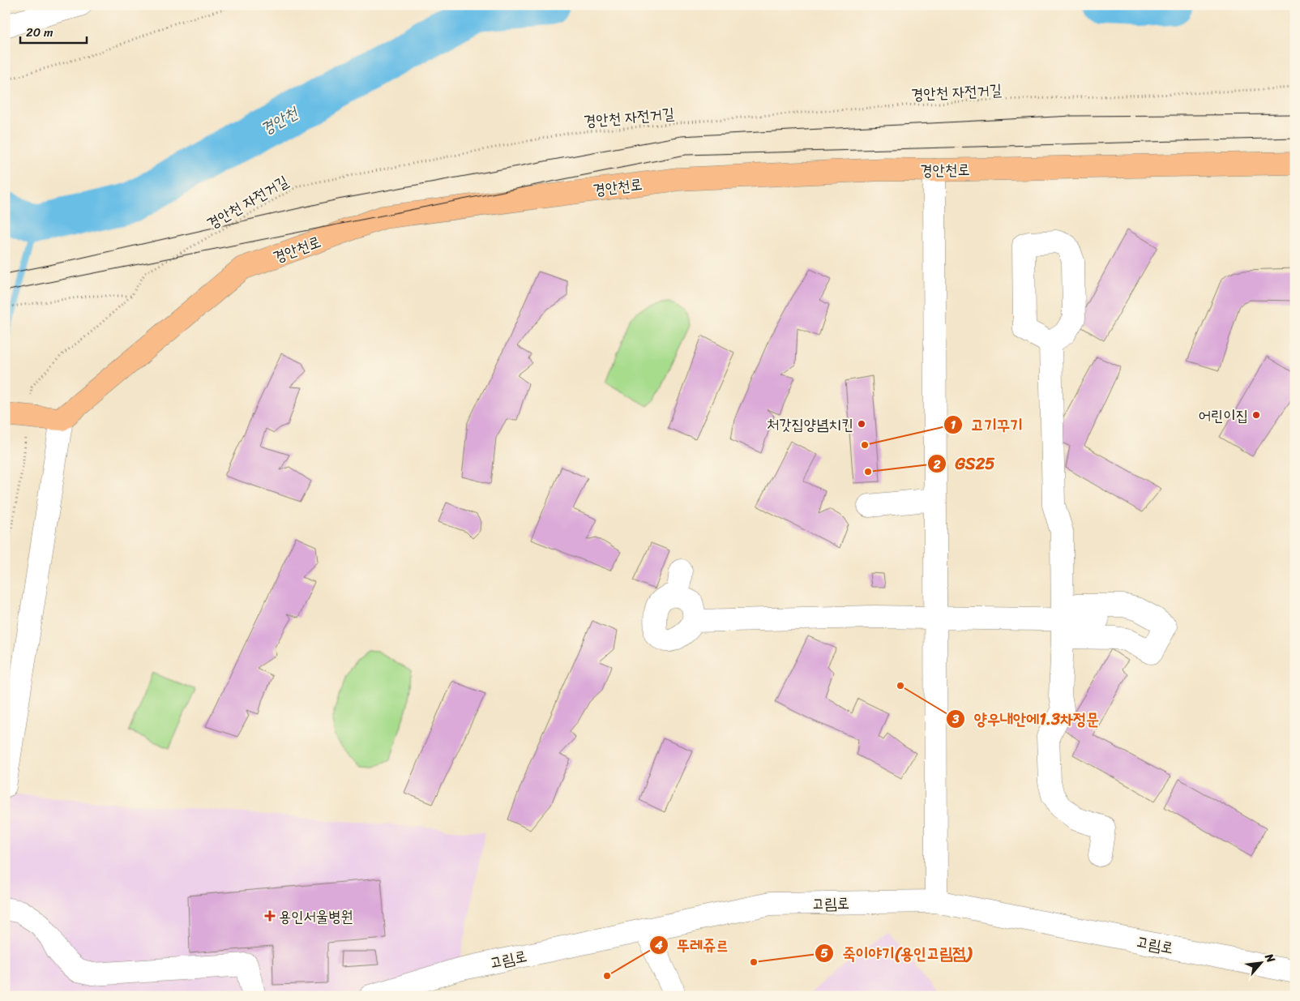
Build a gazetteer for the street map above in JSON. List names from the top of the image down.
{
  "streets": {
    "main road": ["경안천로"],
    "street": ["고림로"],
    "path": ["경안천 자전거길"]
  },
  "water": ["경안천"],
  "places": {
    "other": [
      "어린이집",
      "처갓집양념치킨",
      "고기꾸기",
      "GS25",
      "양우내안에1.3차정문",
      "죽이야기(용인고림점)",
      "뚜레쥬르"
    ],
    "health": ["용인서울병원"]
  },
  "scale_bar": "20 m",
  "north": "top right"
}
